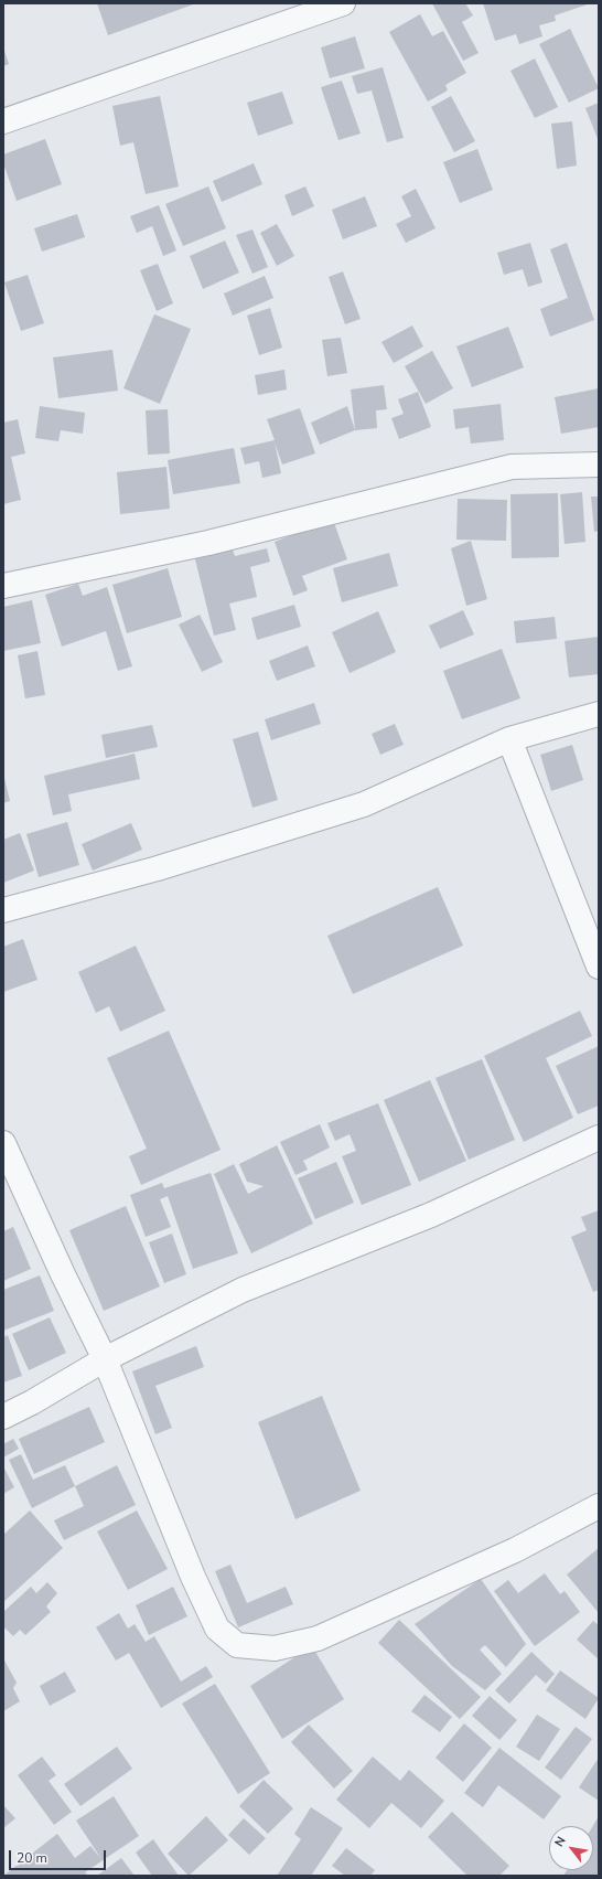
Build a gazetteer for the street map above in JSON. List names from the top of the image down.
{
  "scale_bar": "20 m",
  "north": "top left"
}
